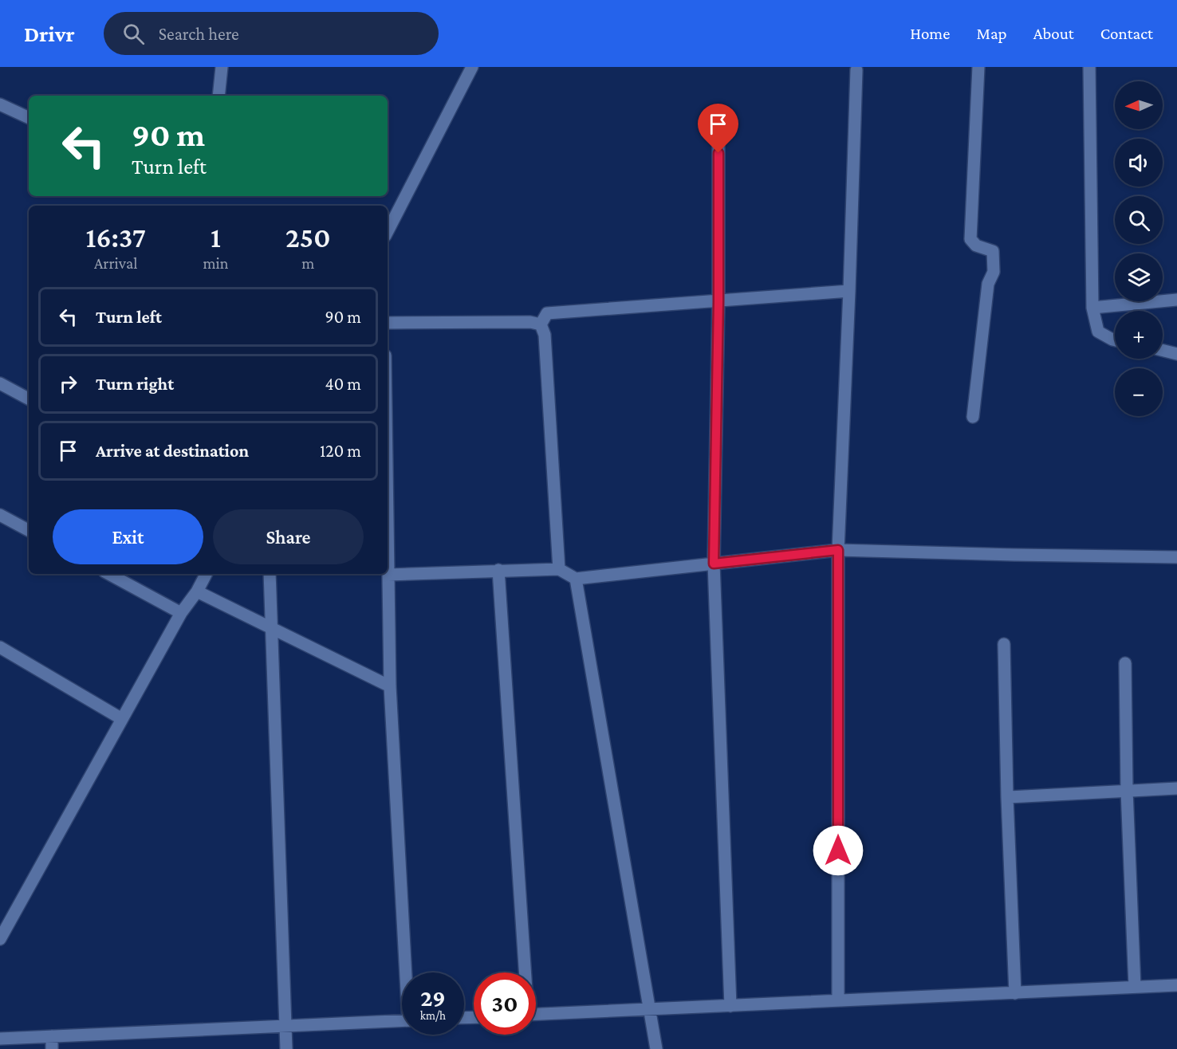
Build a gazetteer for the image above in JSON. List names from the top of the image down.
{
  "north": "left",
  "page": {
    "header": "Drivr",
    "search": "Search here",
    "nav": [
      "Home",
      "Map",
      "About",
      "Contact"
    ],
    "map_buttons": ["+", "−"],
    "turn": ["90 m", "Turn left"],
    "eta": [
      "16:37",
      "Arrival",
      "1",
      "min",
      "250",
      "m"
    ],
    "list": [
      {
        "name": "Turn left",
        "value": "90 m"
      },
      {
        "name": "Turn right",
        "value": "40 m"
      },
      {
        "name": "Arrive at destination",
        "value": "120 m"
      }
    ],
    "buttons": ["Exit", "Share"],
    "speed": "29 km/h",
    "limit": "30"
  }
}
